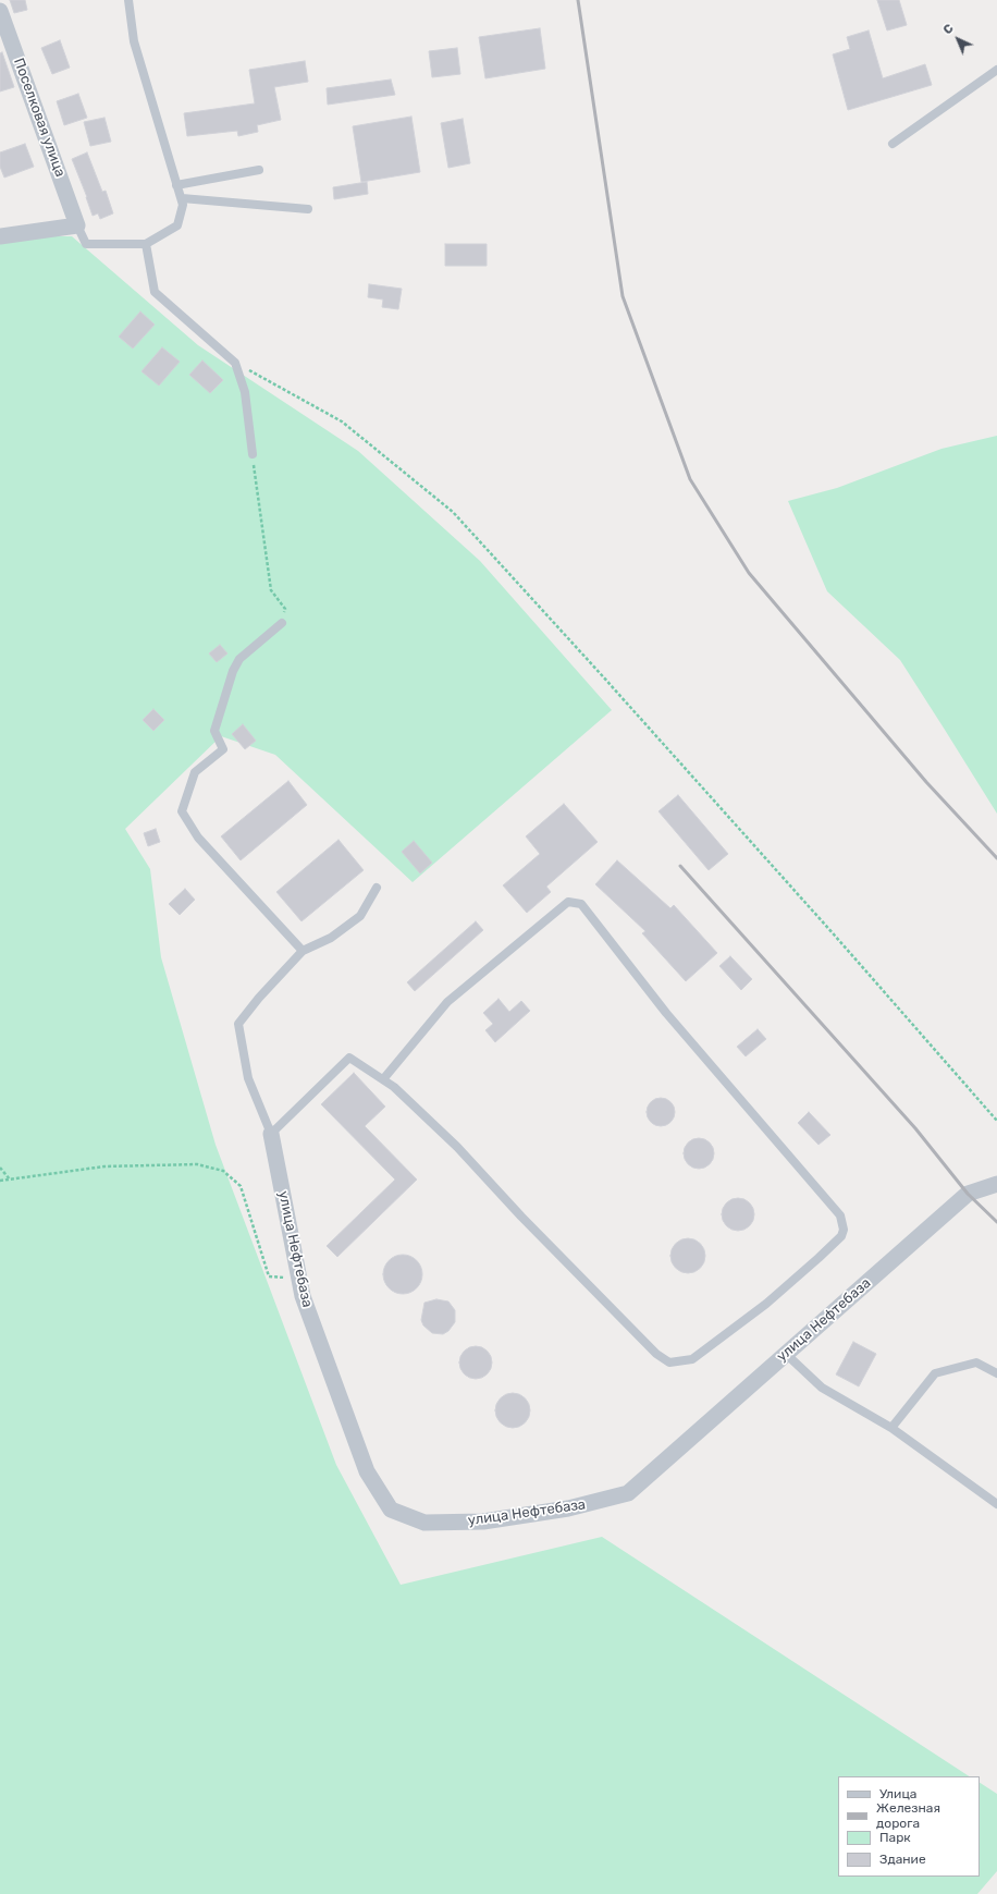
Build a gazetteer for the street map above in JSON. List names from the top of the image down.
{
  "streets": {
    "street": ["Поселковая улица", "улица Нефтебаза"]
  },
  "legend": [
    "Улица",
    "Железная дорога",
    "Парк",
    "Здание"
  ],
  "north": "top left"
}
